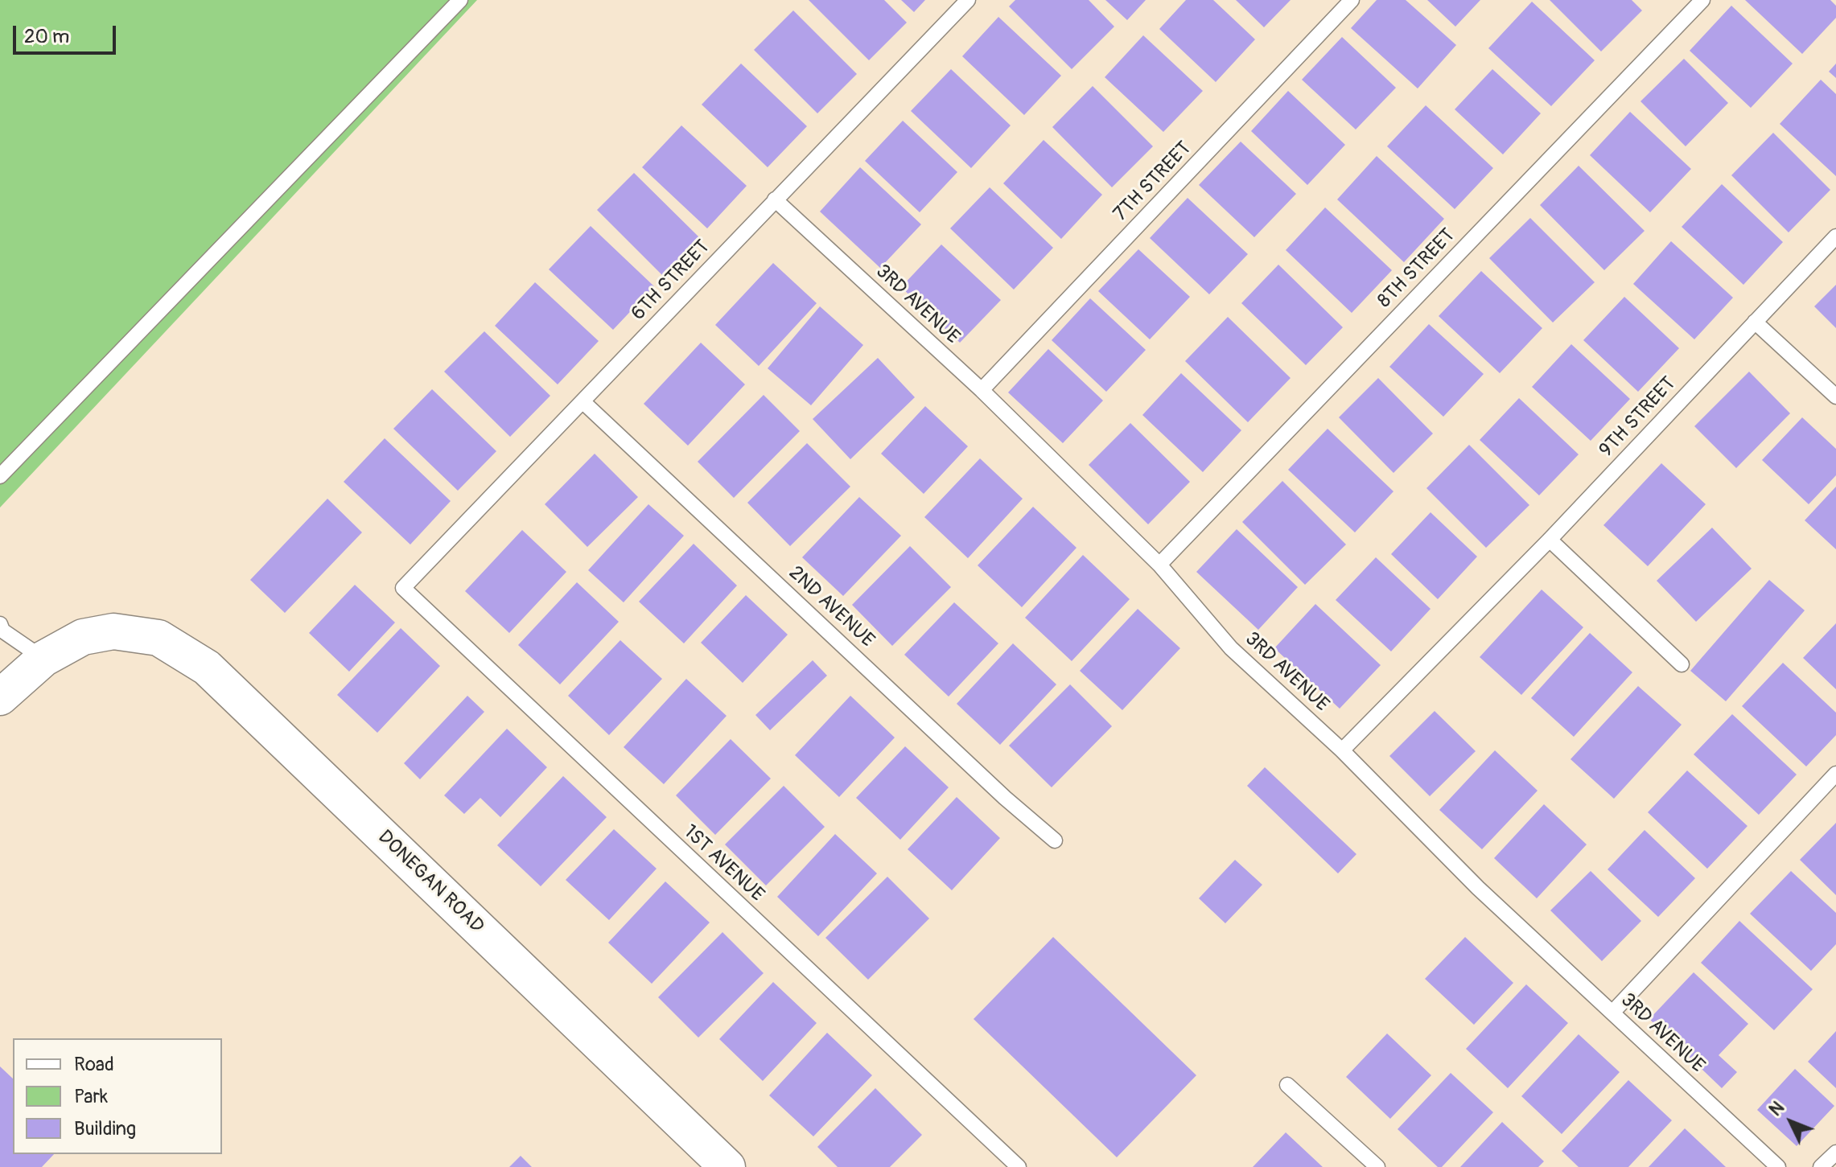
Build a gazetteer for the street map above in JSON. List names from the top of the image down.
{
  "streets": {
    "street": ["DONEGAN ROAD"],
    "lane": [
      "7TH STREET",
      "8TH STREET",
      "6TH STREET",
      "3RD AVENUE",
      "9TH STREET",
      "2ND AVENUE",
      "1ST AVENUE"
    ]
  },
  "crossings": [
    ["7TH STREET", "3RD AVENUE"],
    ["8TH STREET", "3RD AVENUE"],
    ["6TH STREET", "3RD AVENUE"],
    ["6TH STREET", "2ND AVENUE"],
    ["6TH STREET", "1ST AVENUE"],
    ["3RD AVENUE", "9TH STREET"]
  ],
  "legend": ["Road", "Park", "Building"],
  "scale_bar": "20 m",
  "north": "top left"
}
